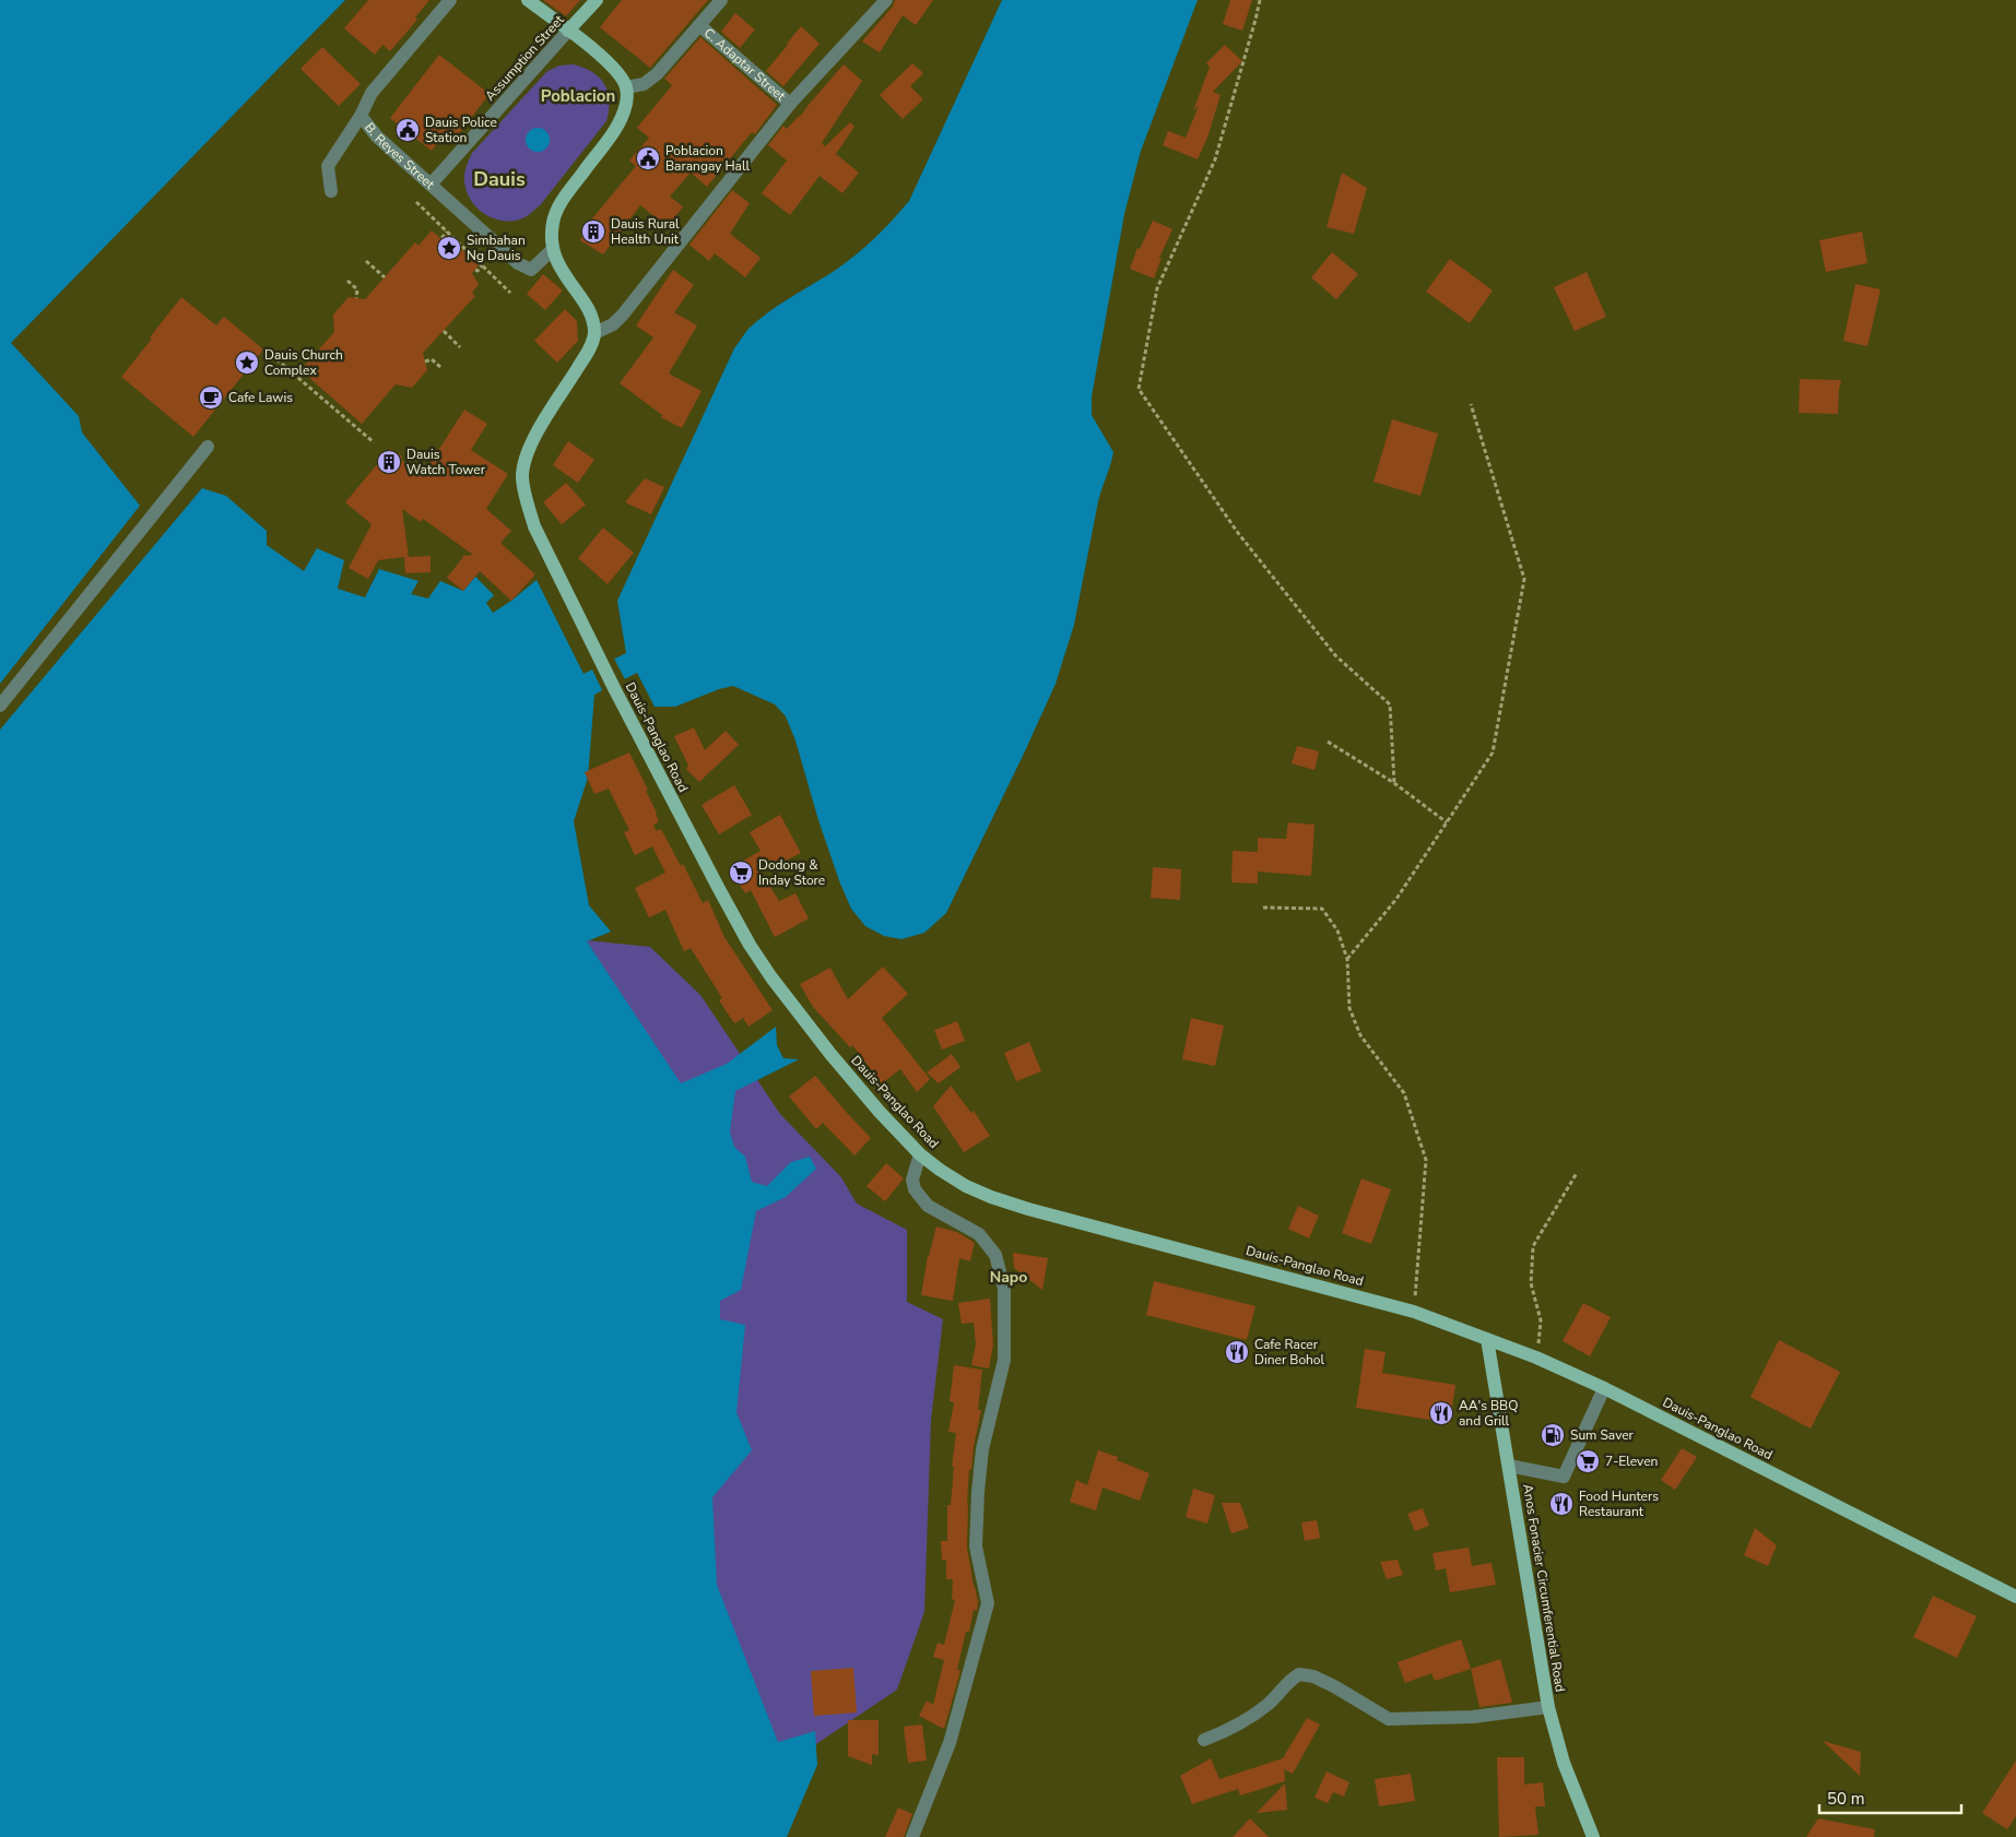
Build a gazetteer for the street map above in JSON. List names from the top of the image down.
{
  "streets": {
    "main road": ["Assumption Street", "Dauis-Panglao Road", "Anos Fonacier Circumferential Road"],
    "street": ["C. Adaptar Street", "B. Reyes Street"]
  },
  "crossings": [
    ["Assumption Street", "B. Reyes Street"],
    ["Dauis-Panglao Road", "Anos Fonacier Circumferential Road"]
  ],
  "districts": ["Poblacion", "Dauis", "Napo"],
  "places": {
    "public building": ["Dauis Police Station", "Poblacion Barangay Hall"],
    "building": ["Dauis Rural Health Unit", "Dauis Watch Tower"],
    "place": ["Simbahan Ng Dauis", "Dauis Church Complex"],
    "cafe": ["Cafe Lawis"],
    "supermarket": ["Dodong & Inday Store", "7-Eleven"],
    "restaurant": ["Cafe Racer Diner Bohol", "AA's BBQ and Grill", "Food Hunters Restaurant"],
    "fuel station": ["Sum Saver"]
  },
  "scale_bar": "50 m"
}
